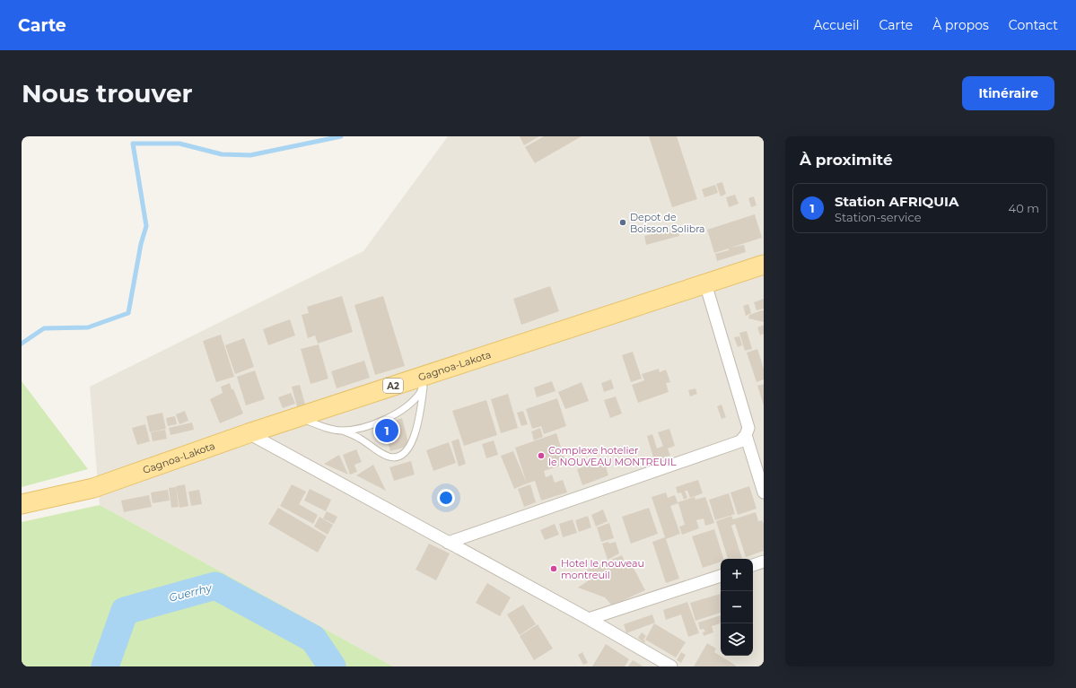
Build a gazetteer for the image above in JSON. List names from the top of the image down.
{
  "streets": {
    "main road": ["Gagnoa-Lakota", "A2"]
  },
  "water": ["Guerrhy"],
  "places": ["Depot de Boisson Solibra", "Complexe hotelier le NOUVEAU MONTREUIL", "Hotel le nouveau montreuil"],
  "page": {
    "header": "Carte",
    "nav": [
      "Accueil",
      "Carte",
      "À propos",
      "Contact"
    ],
    "buttons": "Itinéraire",
    "title": "Nous trouver",
    "heading": "À proximité",
    "list": [
      {
        "mark": "1",
        "name": "Station AFRIQUIA",
        "note": "Station-service",
        "value": "40 m"
      }
    ],
    "pins": "1",
    "map_buttons": ["+", "−"]
  }
}
